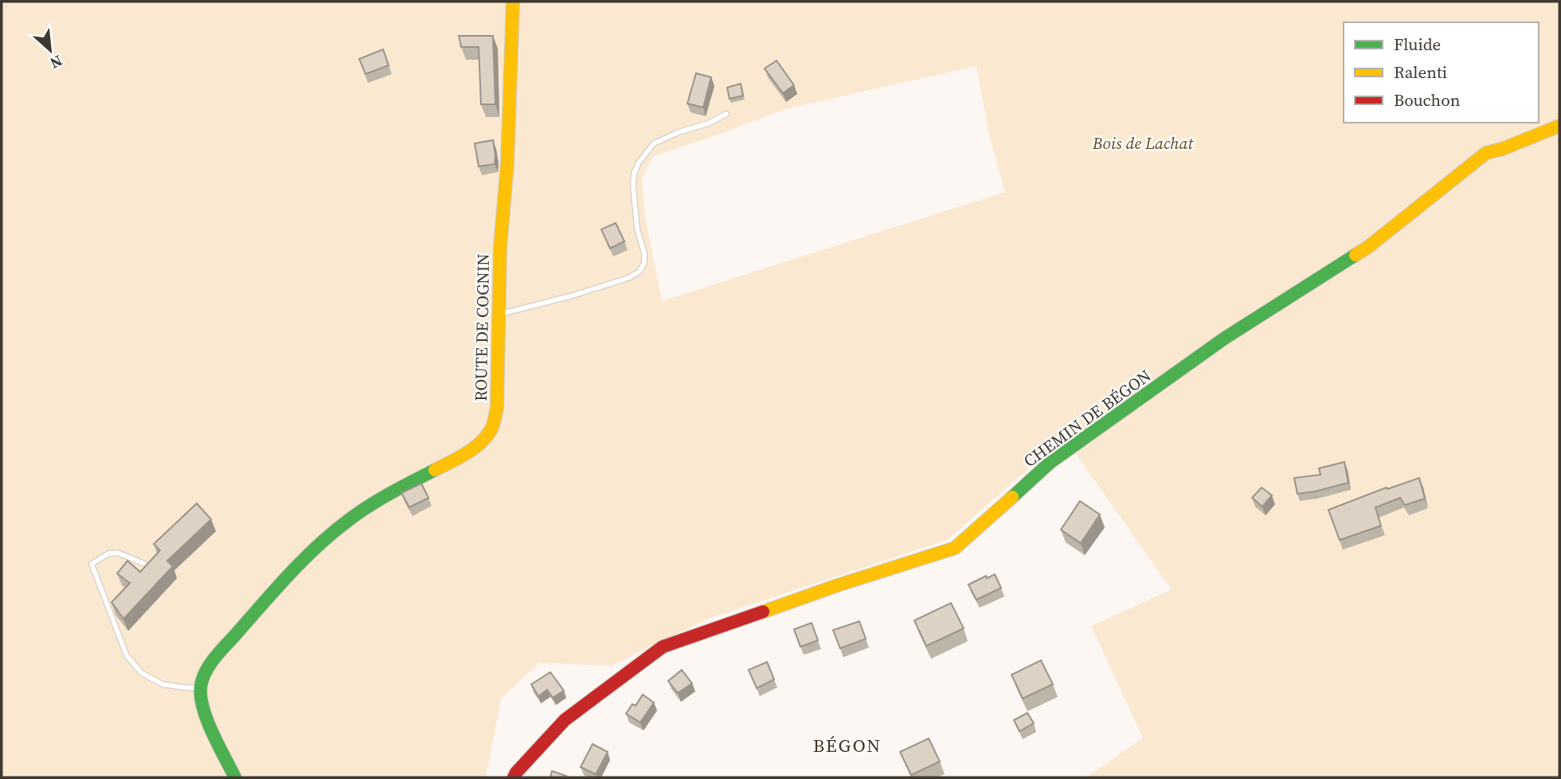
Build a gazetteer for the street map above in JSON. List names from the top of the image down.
{
  "streets": {
    "street": ["ROUTE DE COGNIN", "CHEMIN DE BÉGON"]
  },
  "districts": ["BÉGON"],
  "parks": ["Bois de Lachat"],
  "legend": ["Fluide", "Ralenti", "Bouchon"],
  "north": "bottom right"
}
